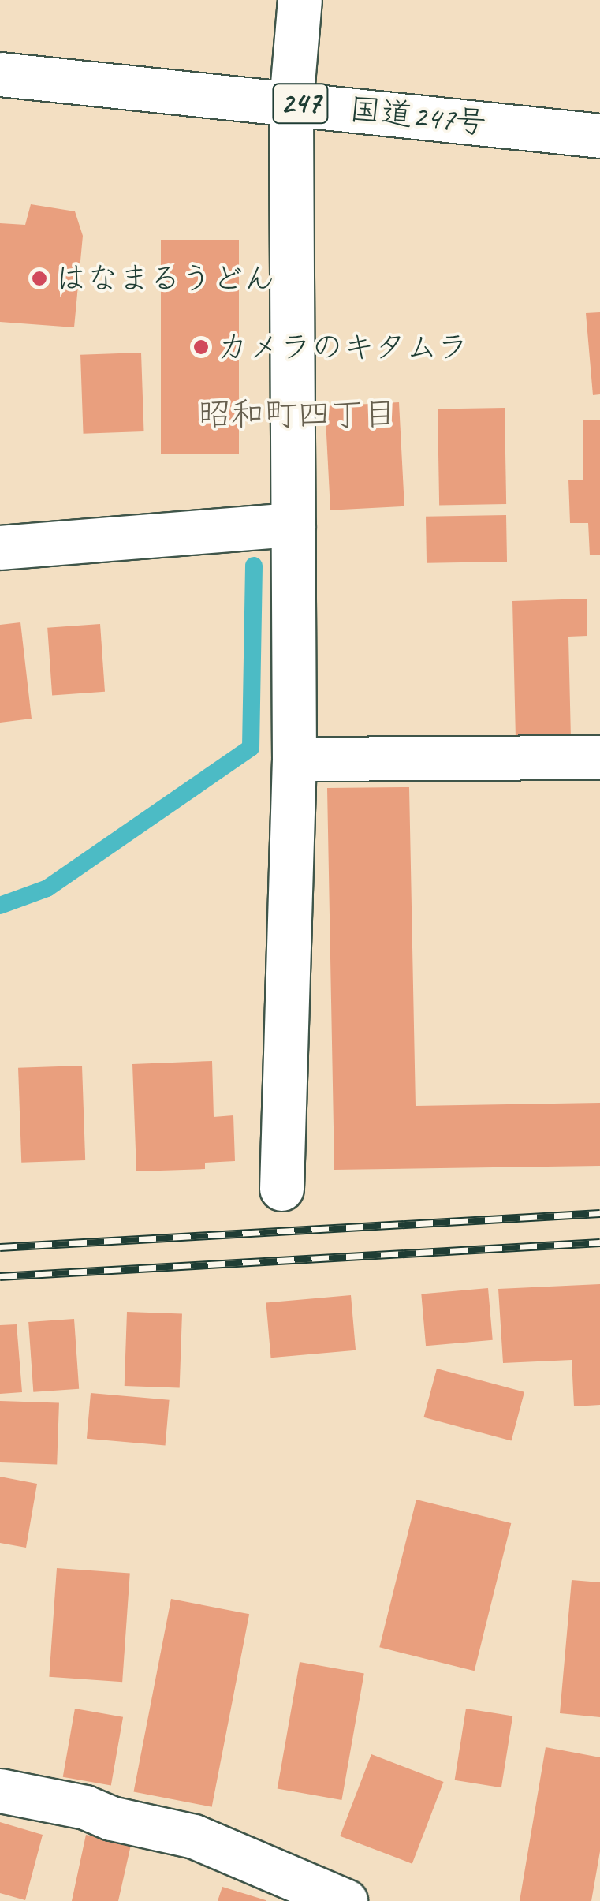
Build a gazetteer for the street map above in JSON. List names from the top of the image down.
{
  "streets": {
    "main road": ["247", "国道247号"]
  },
  "districts": ["昭和町四丁目"],
  "places": ["はなまるうどん", "カメラのキタムラ"]
}
